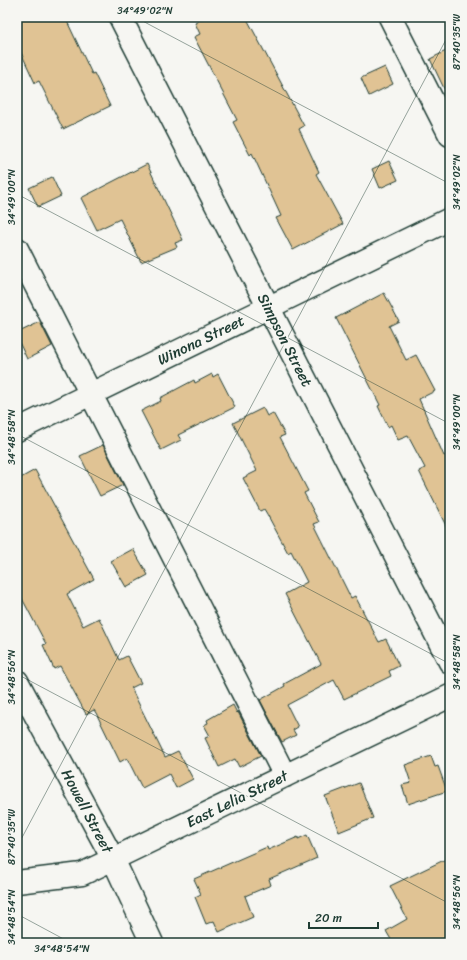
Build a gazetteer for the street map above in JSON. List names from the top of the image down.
{
  "streets": {
    "street": [
      "Winona Street",
      "Simpson Street",
      "East Lelia Street",
      "Howell Street"
    ]
  },
  "crossings": [
    ["Winona Street", "Simpson Street"],
    ["East Lelia Street", "Howell Street"]
  ],
  "scale_bar": "20 m",
  "coordinates": [
    "34°49'02\"N",
    "87°40'35\"W",
    "34°49'00\"N",
    "34°48'58\"N",
    "34°48'56\"N",
    "34°48'54\"N"
  ]
}
